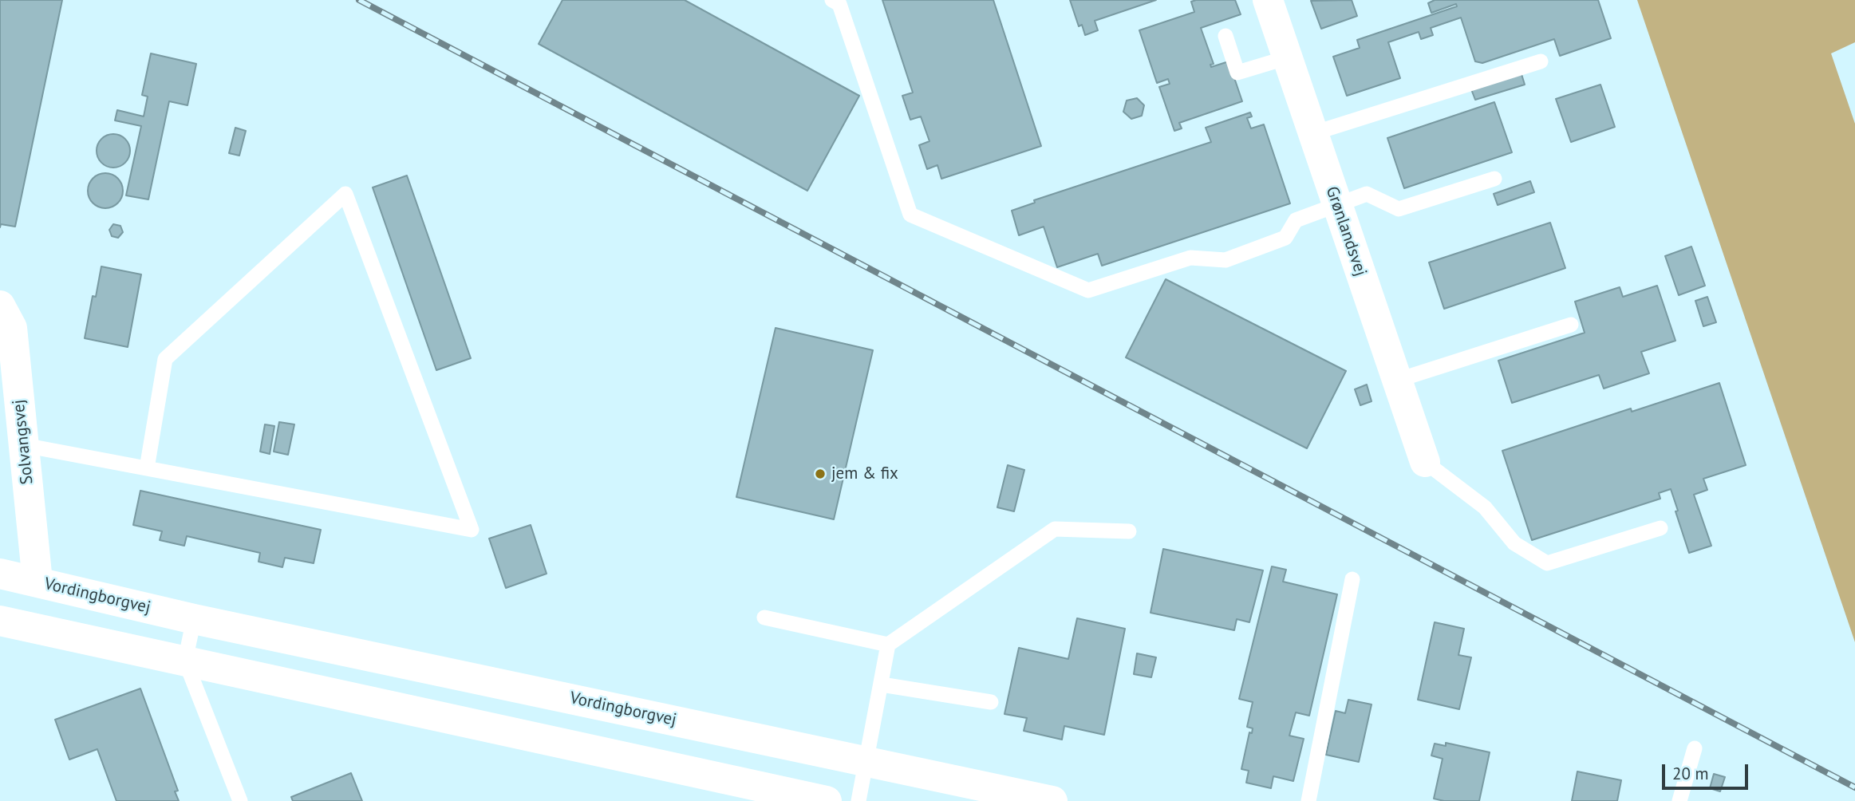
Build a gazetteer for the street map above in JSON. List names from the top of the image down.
{
  "streets": {
    "main road": ["Grønlandsvej", "Solvangsvej", "Vordingborgvej"]
  },
  "crossings": [
    ["Solvangsvej", "Vordingborgvej"]
  ],
  "places": ["jem & fix"],
  "scale_bar": "20 m"
}
